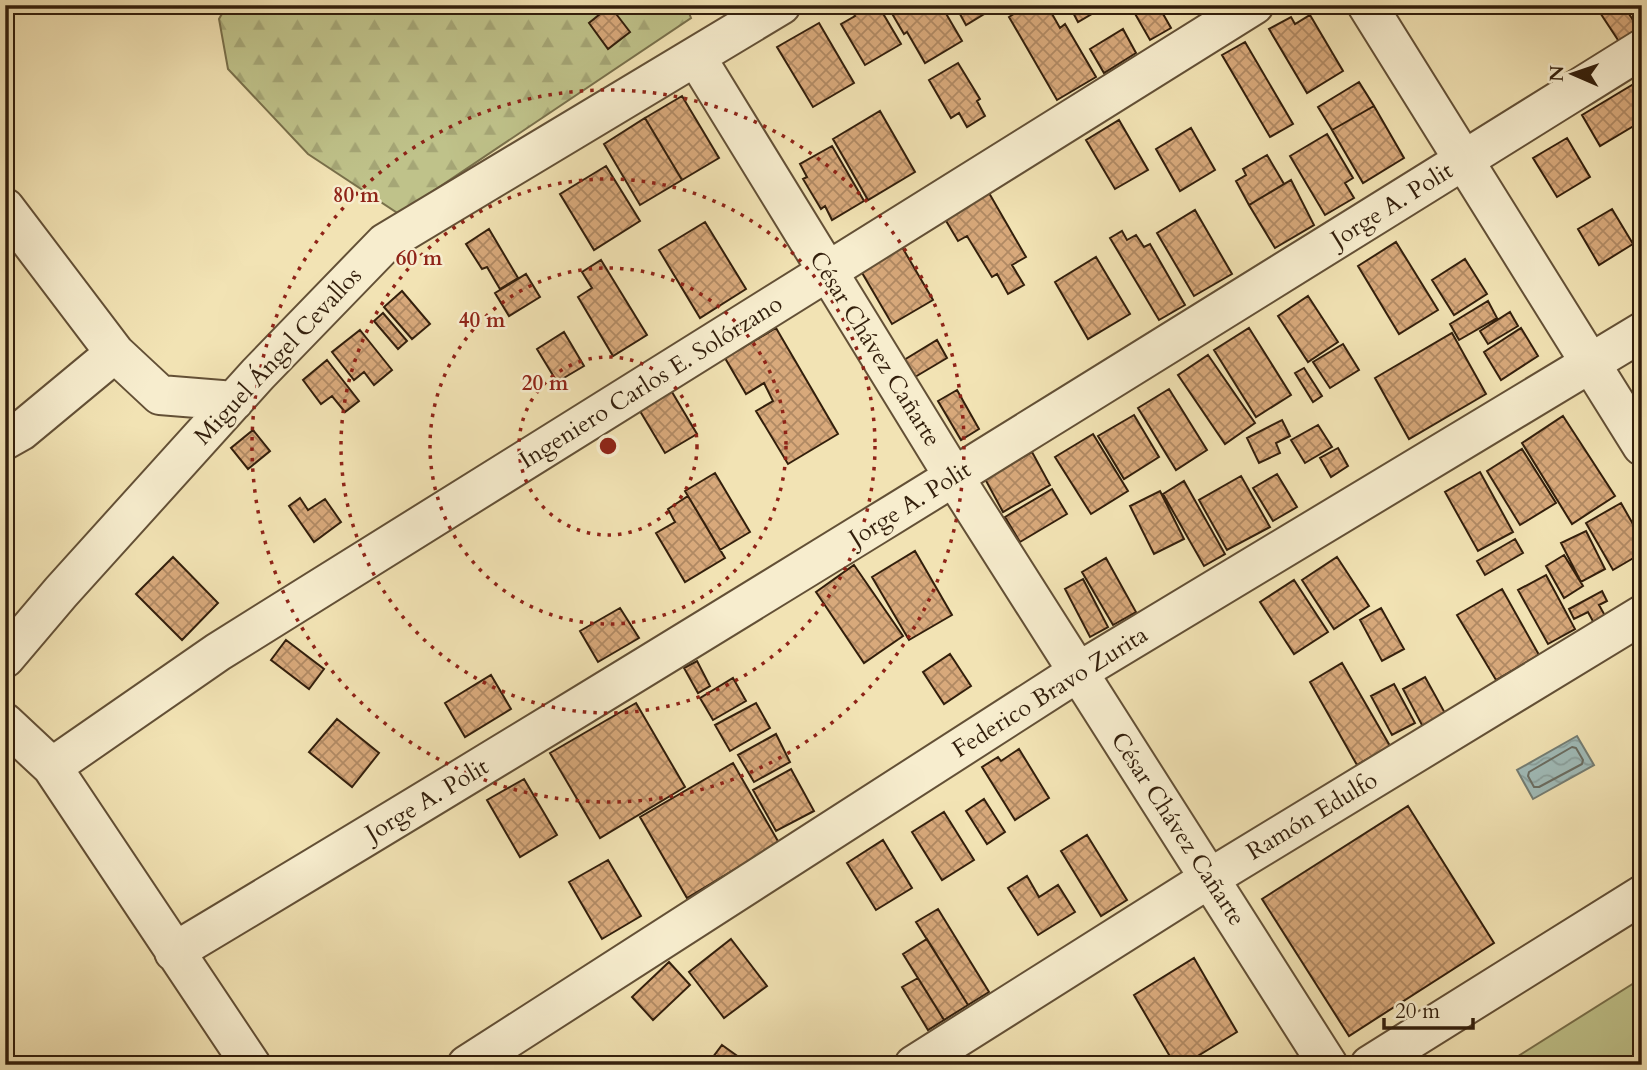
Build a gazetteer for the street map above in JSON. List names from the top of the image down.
{
  "streets": {
    "street": [
      "Jorge A. Polit",
      "César Chávez Cañarte",
      "Miguel Ángel Cevallos",
      "Ingeniero Carlos E. Solórzano",
      "Federico Bravo Zurita",
      "Ramón Edulfo"
    ]
  },
  "crossings": [
    ["Jorge A. Polit", "César Chávez Cañarte"],
    ["César Chávez Cañarte", "Miguel Ángel Cevallos"],
    ["César Chávez Cañarte", "Ingeniero Carlos E. Solórzano"],
    ["César Chávez Cañarte", "Federico Bravo Zurita"],
    ["César Chávez Cañarte", "Ramón Edulfo"]
  ],
  "scale_bar": "20 m",
  "north": "left",
  "rings": [
    "80 m",
    "60 m",
    "40 m",
    "20 m"
  ]
}
